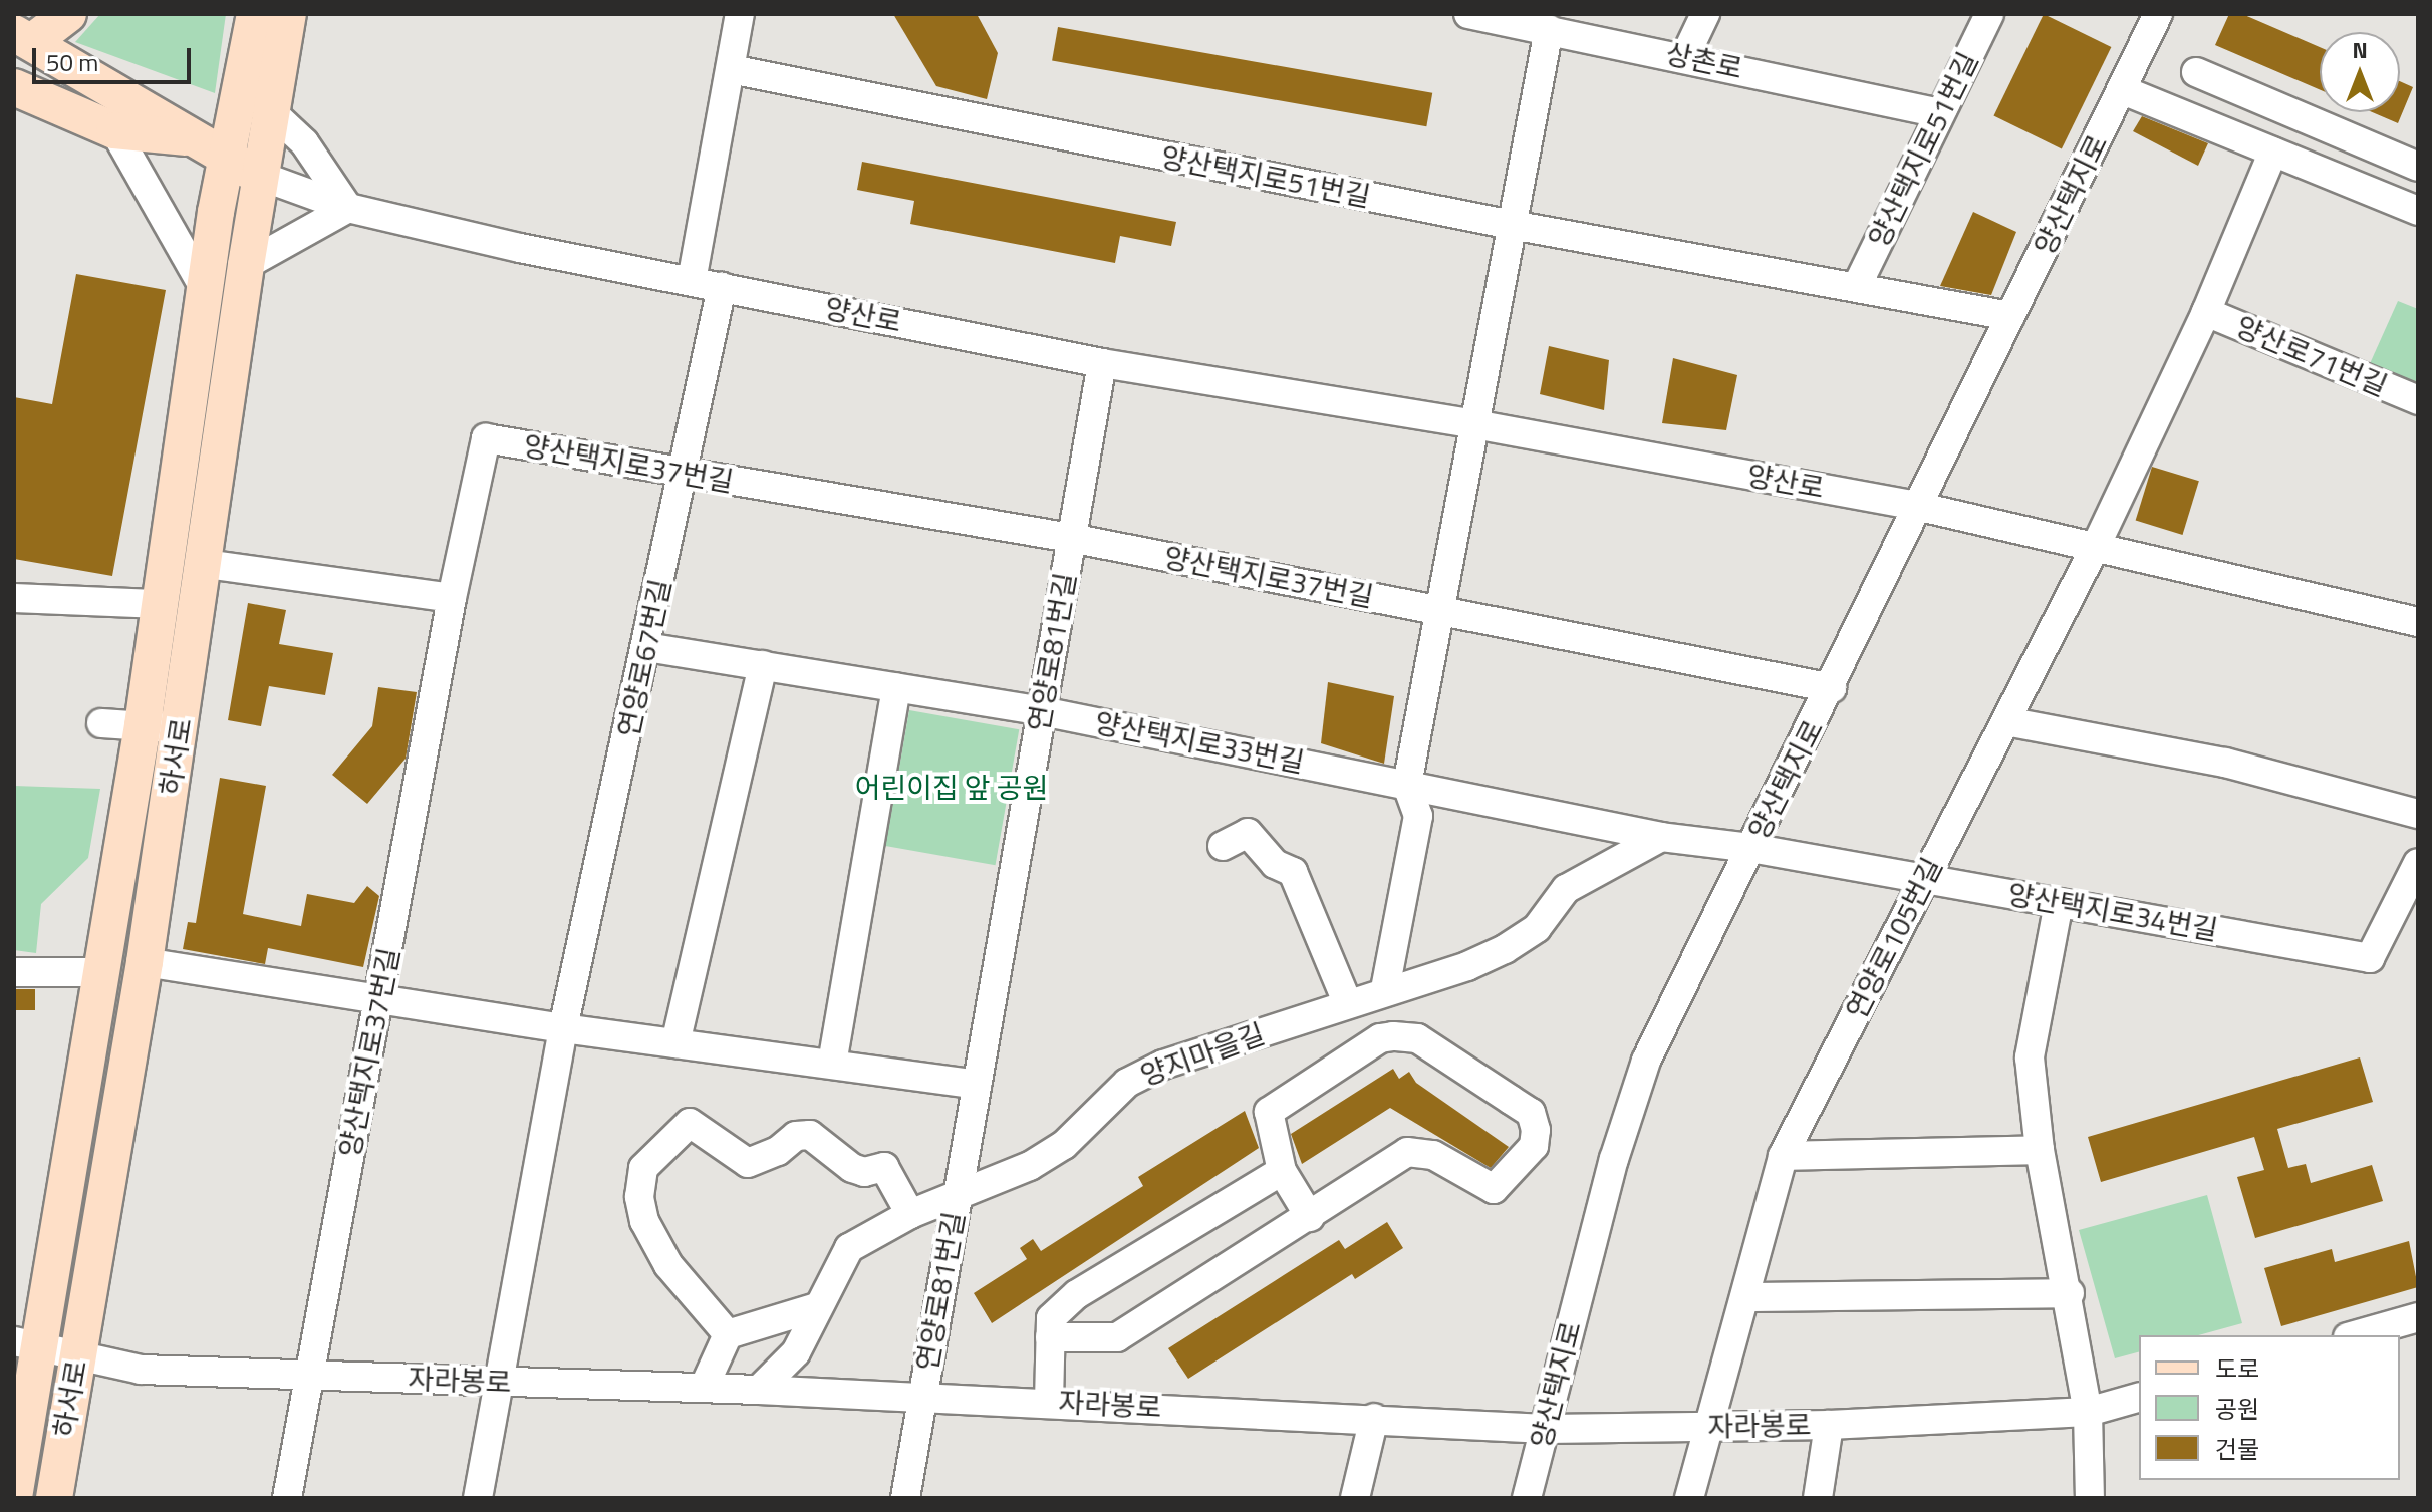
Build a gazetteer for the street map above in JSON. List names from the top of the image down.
{
  "streets": {
    "main road": ["하서로"],
    "street": [
      "상촌로",
      "양산택지로51번길",
      "양산택지로",
      "양산로",
      "양산로71번길",
      "양산택지로37번길",
      "연양로81번길",
      "연양로67번길",
      "양산택지로33번길",
      "양산택지로34번길",
      "연양로105번길",
      "양지마을길",
      "자라봉로"
    ]
  },
  "crossings": [
    ["상촌로", "양산택지로51번길"],
    ["양산택지로51번길", "양산택지로"],
    ["양산택지로", "양산로"],
    ["양산택지로", "양산택지로37번길"],
    ["양산택지로", "양산택지로33번길"],
    ["양산택지로", "양산택지로34번길"],
    ["양산택지로", "자라봉로"],
    ["양산로", "연양로81번길"],
    ["양산로", "연양로67번길"],
    ["양산로", "하서로"],
    ["양산로", "연양로105번길"],
    ["양산택지로37번길", "연양로81번길"],
    ["양산택지로37번길", "연양로67번길"],
    ["양산택지로37번길", "자라봉로"],
    ["연양로81번길", "양산택지로33번길"],
    ["연양로81번길", "양지마을길"],
    ["연양로81번길", "자라봉로"],
    ["연양로67번길", "양산택지로33번길"],
    ["연양로67번길", "자라봉로"],
    ["양산택지로33번길", "양산택지로34번길"],
    ["양산택지로33번길", "양지마을길"],
    ["하서로", "자라봉로"],
    ["양산택지로34번길", "연양로105번길"],
    ["연양로105번길", "자라봉로"],
    ["양지마을길", "자라봉로"]
  ],
  "parks": ["어린이집 앞 공원"],
  "legend": ["도로", "공원", "건물"],
  "scale_bar": "50 m",
  "north": "top"
}
